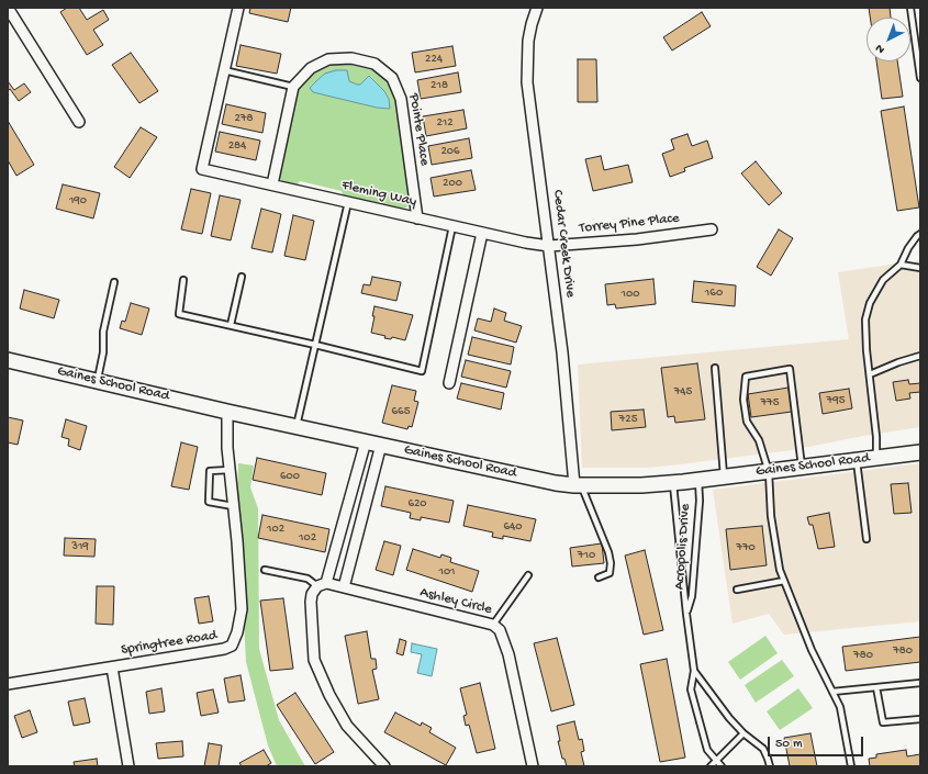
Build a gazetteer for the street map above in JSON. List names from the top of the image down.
{
  "streets": {
    "main road": ["Gaines School Road"],
    "street": [
      "Pointe Place",
      "Fleming Way",
      "Torrey Pine Place",
      "Cedar Creek Drive",
      "Ashley Circle",
      "Springtree Road"
    ],
    "lane": ["Acropolis Drive"]
  },
  "crossings": [
    ["Pointe Place", "Fleming Way"],
    ["Fleming Way", "Torrey Pine Place"],
    ["Fleming Way", "Cedar Creek Drive"],
    ["Torrey Pine Place", "Cedar Creek Drive"],
    ["Cedar Creek Drive", "Gaines School Road"],
    ["Gaines School Road", "Acropolis Drive"],
    ["Gaines School Road", "Springtree Road"]
  ],
  "house_numbers": [
    "224",
    "218",
    "278",
    "212",
    "284",
    "206",
    "200",
    "190",
    "160",
    "100",
    "745",
    "795",
    "775",
    "665",
    "725",
    "600",
    "620",
    "640",
    "102",
    "102",
    "319",
    "770",
    "710",
    "101",
    "780",
    "780"
  ],
  "scale_bar": "50 m",
  "north": "bottom left"
}
